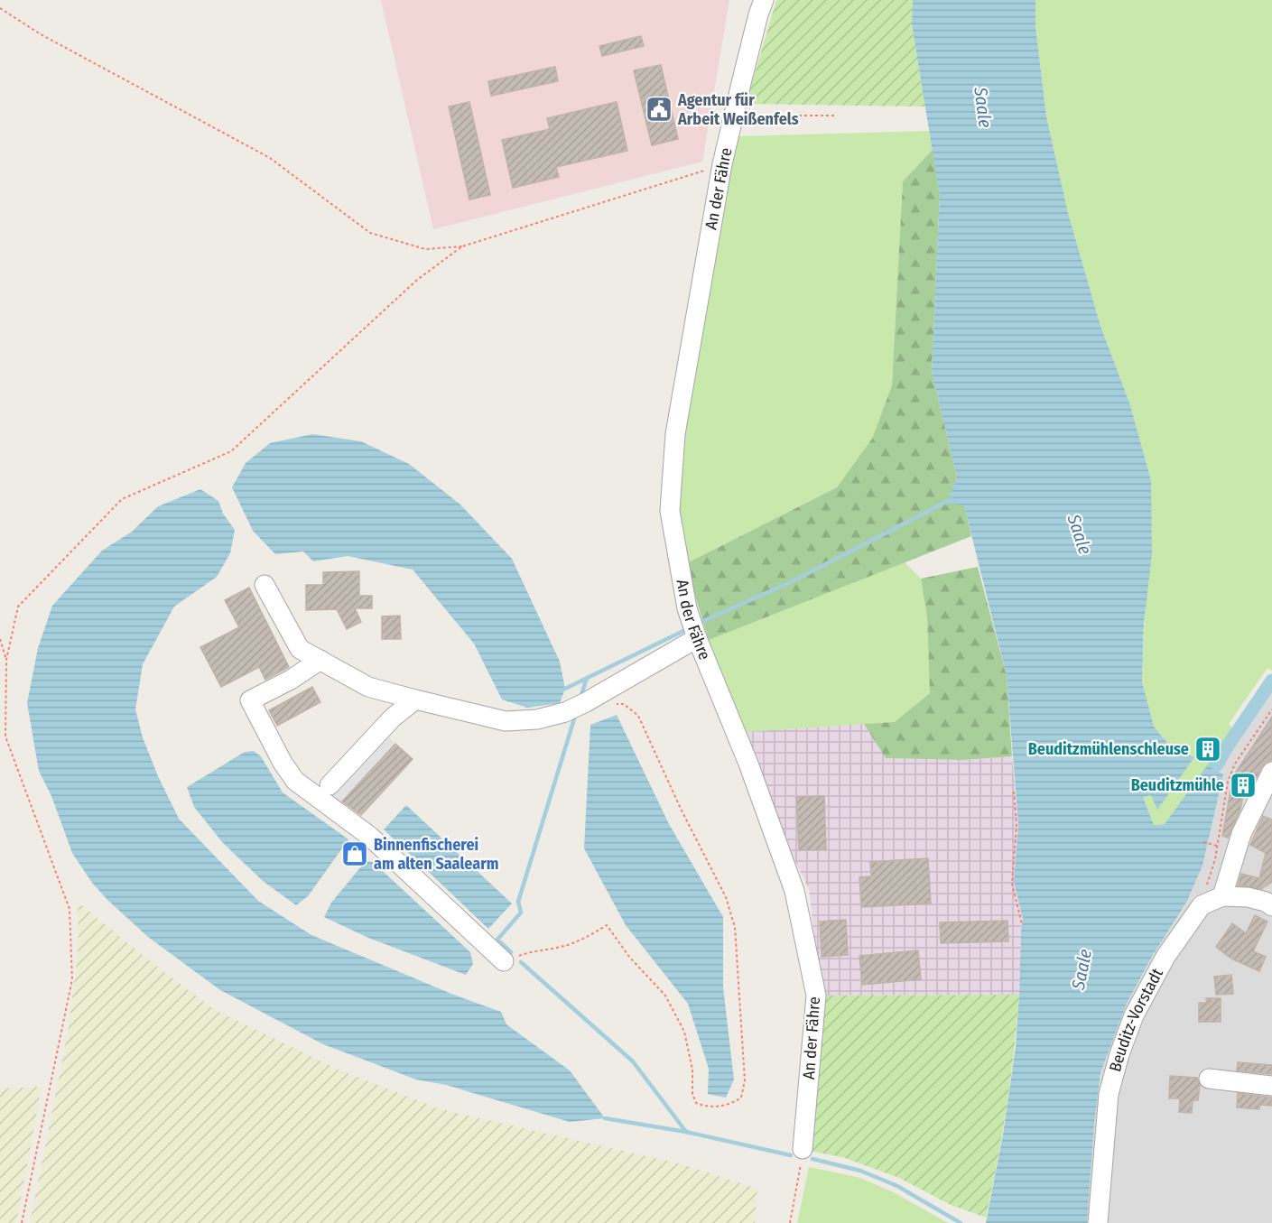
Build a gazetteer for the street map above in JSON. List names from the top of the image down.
{
  "streets": {
    "street": ["An der Fähre", "Beuditz-Vorstadt"]
  },
  "water": ["Saale"],
  "places": {
    "public building": ["Agentur für Arbeit Weißenfels"],
    "building": ["Beuditzmühlenschleuse", "Beuditzmühle"],
    "shop": ["Binnenfischerei am alten Saalearm"]
  }
}
